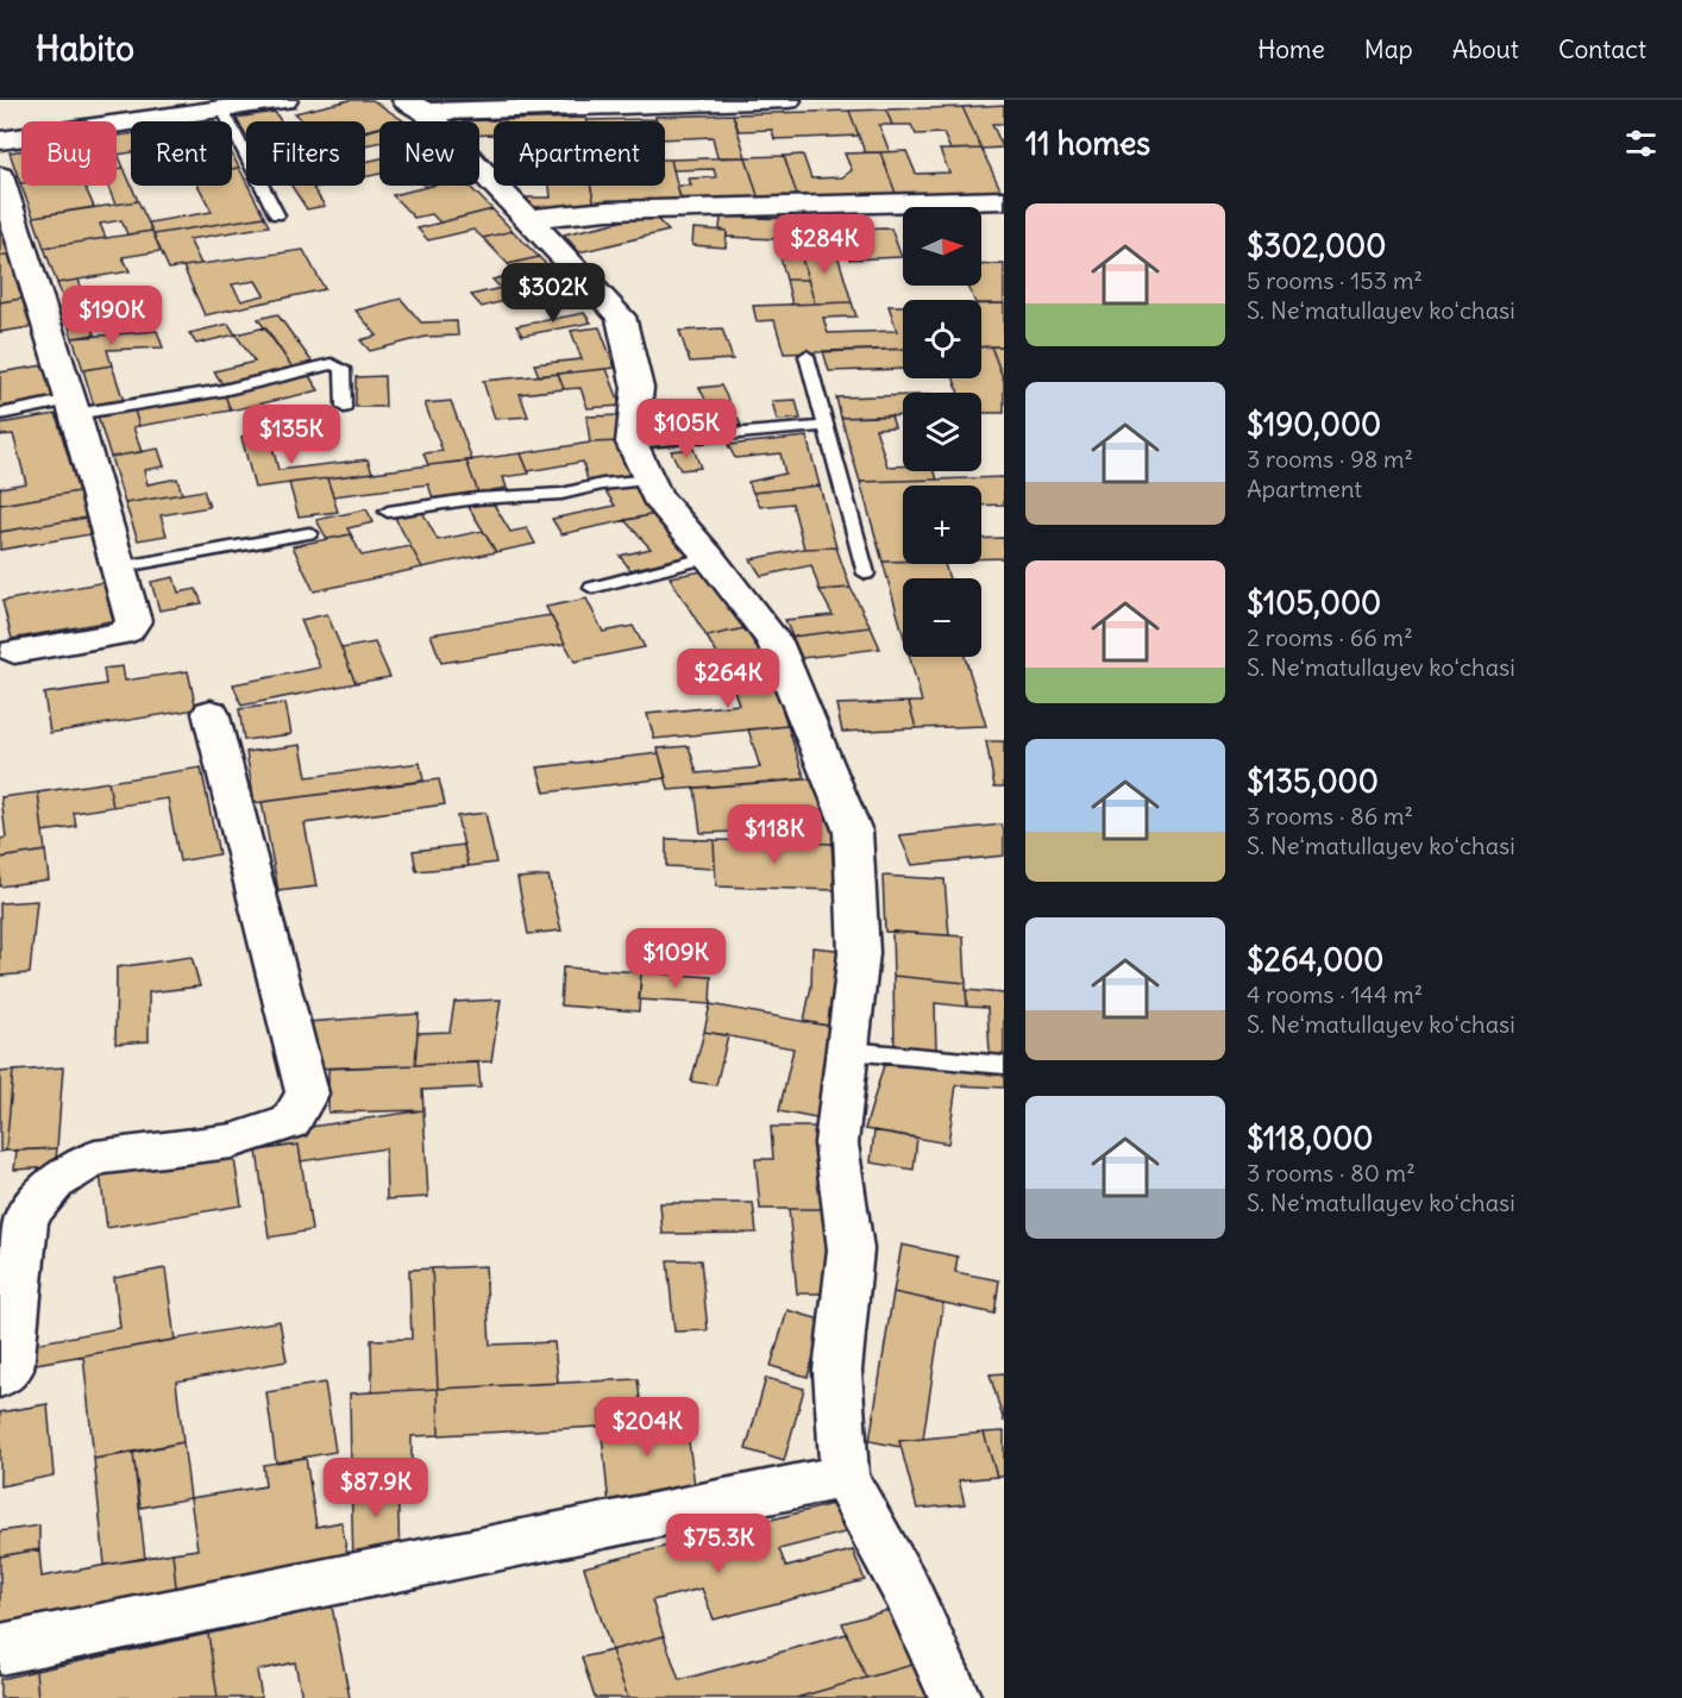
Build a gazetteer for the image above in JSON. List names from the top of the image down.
{
  "north": "right",
  "page": {
    "header": "Habito",
    "nav": [
      "Home",
      "Map",
      "About",
      "Contact"
    ],
    "heading": "11 homes",
    "chip": [
      "Buy",
      "Rent",
      "Filters",
      "New",
      "Apartment"
    ],
    "list": [
      {
        "name": "$302,000",
        "note": "5 rooms · 153 m² · S. Neʻmatullayev koʻchasi"
      },
      {
        "name": "$190,000",
        "note": "3 rooms · 98 m² · Apartment"
      },
      {
        "name": "$105,000",
        "note": "2 rooms · 66 m² · S. Neʻmatullayev koʻchasi"
      },
      {
        "name": "$135,000",
        "note": "3 rooms · 86 m² · S. Neʻmatullayev koʻchasi"
      },
      {
        "name": "$264,000",
        "note": "4 rooms · 144 m² · S. Neʻmatullayev koʻchasi"
      },
      {
        "name": "$118,000",
        "note": "3 rooms · 80 m² · S. Neʻmatullayev koʻchasi"
      }
    ],
    "map_buttons": ["+", "−"],
    "price": [
      "$284K",
      "$302K",
      "$190K",
      "$105K",
      "$135K",
      "$264K",
      "$118K",
      "$109K",
      "$204K",
      "$87.9K",
      "$75.3K"
    ]
  }
}
